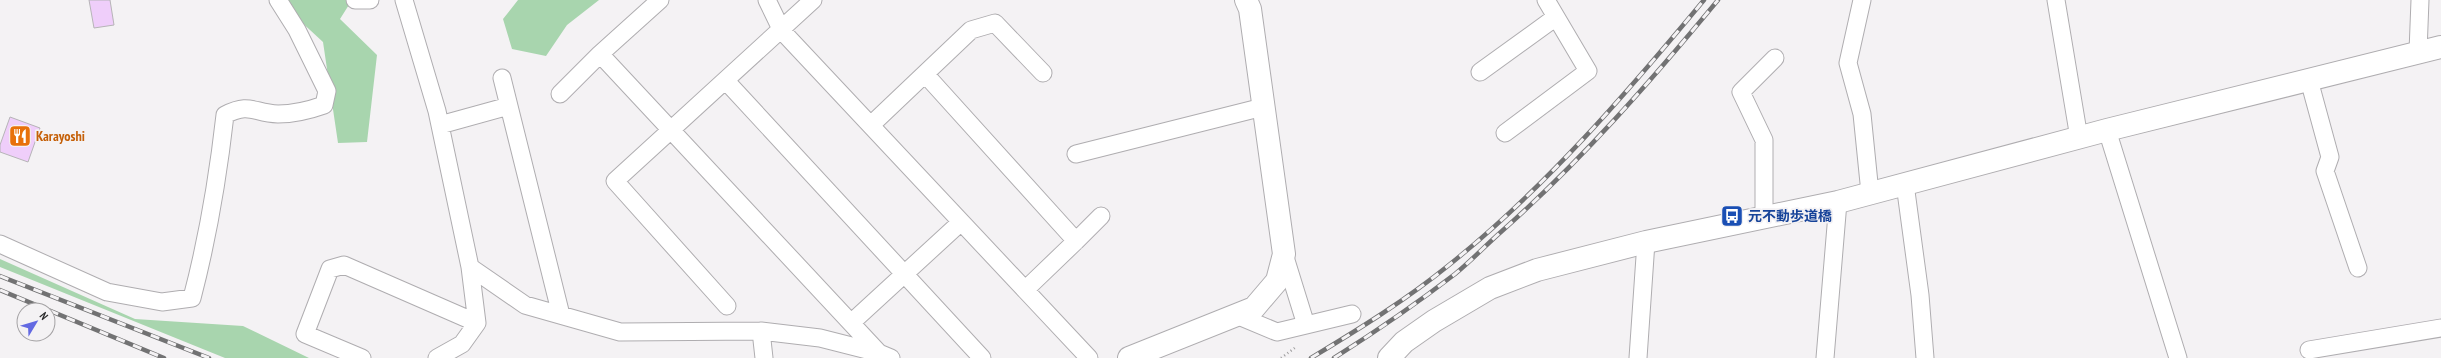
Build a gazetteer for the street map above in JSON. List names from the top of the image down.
{
  "places": {
    "restaurant": ["Karayoshi"],
    "bus stop": ["元不動歩道橋"]
  },
  "north": "top right"
}
